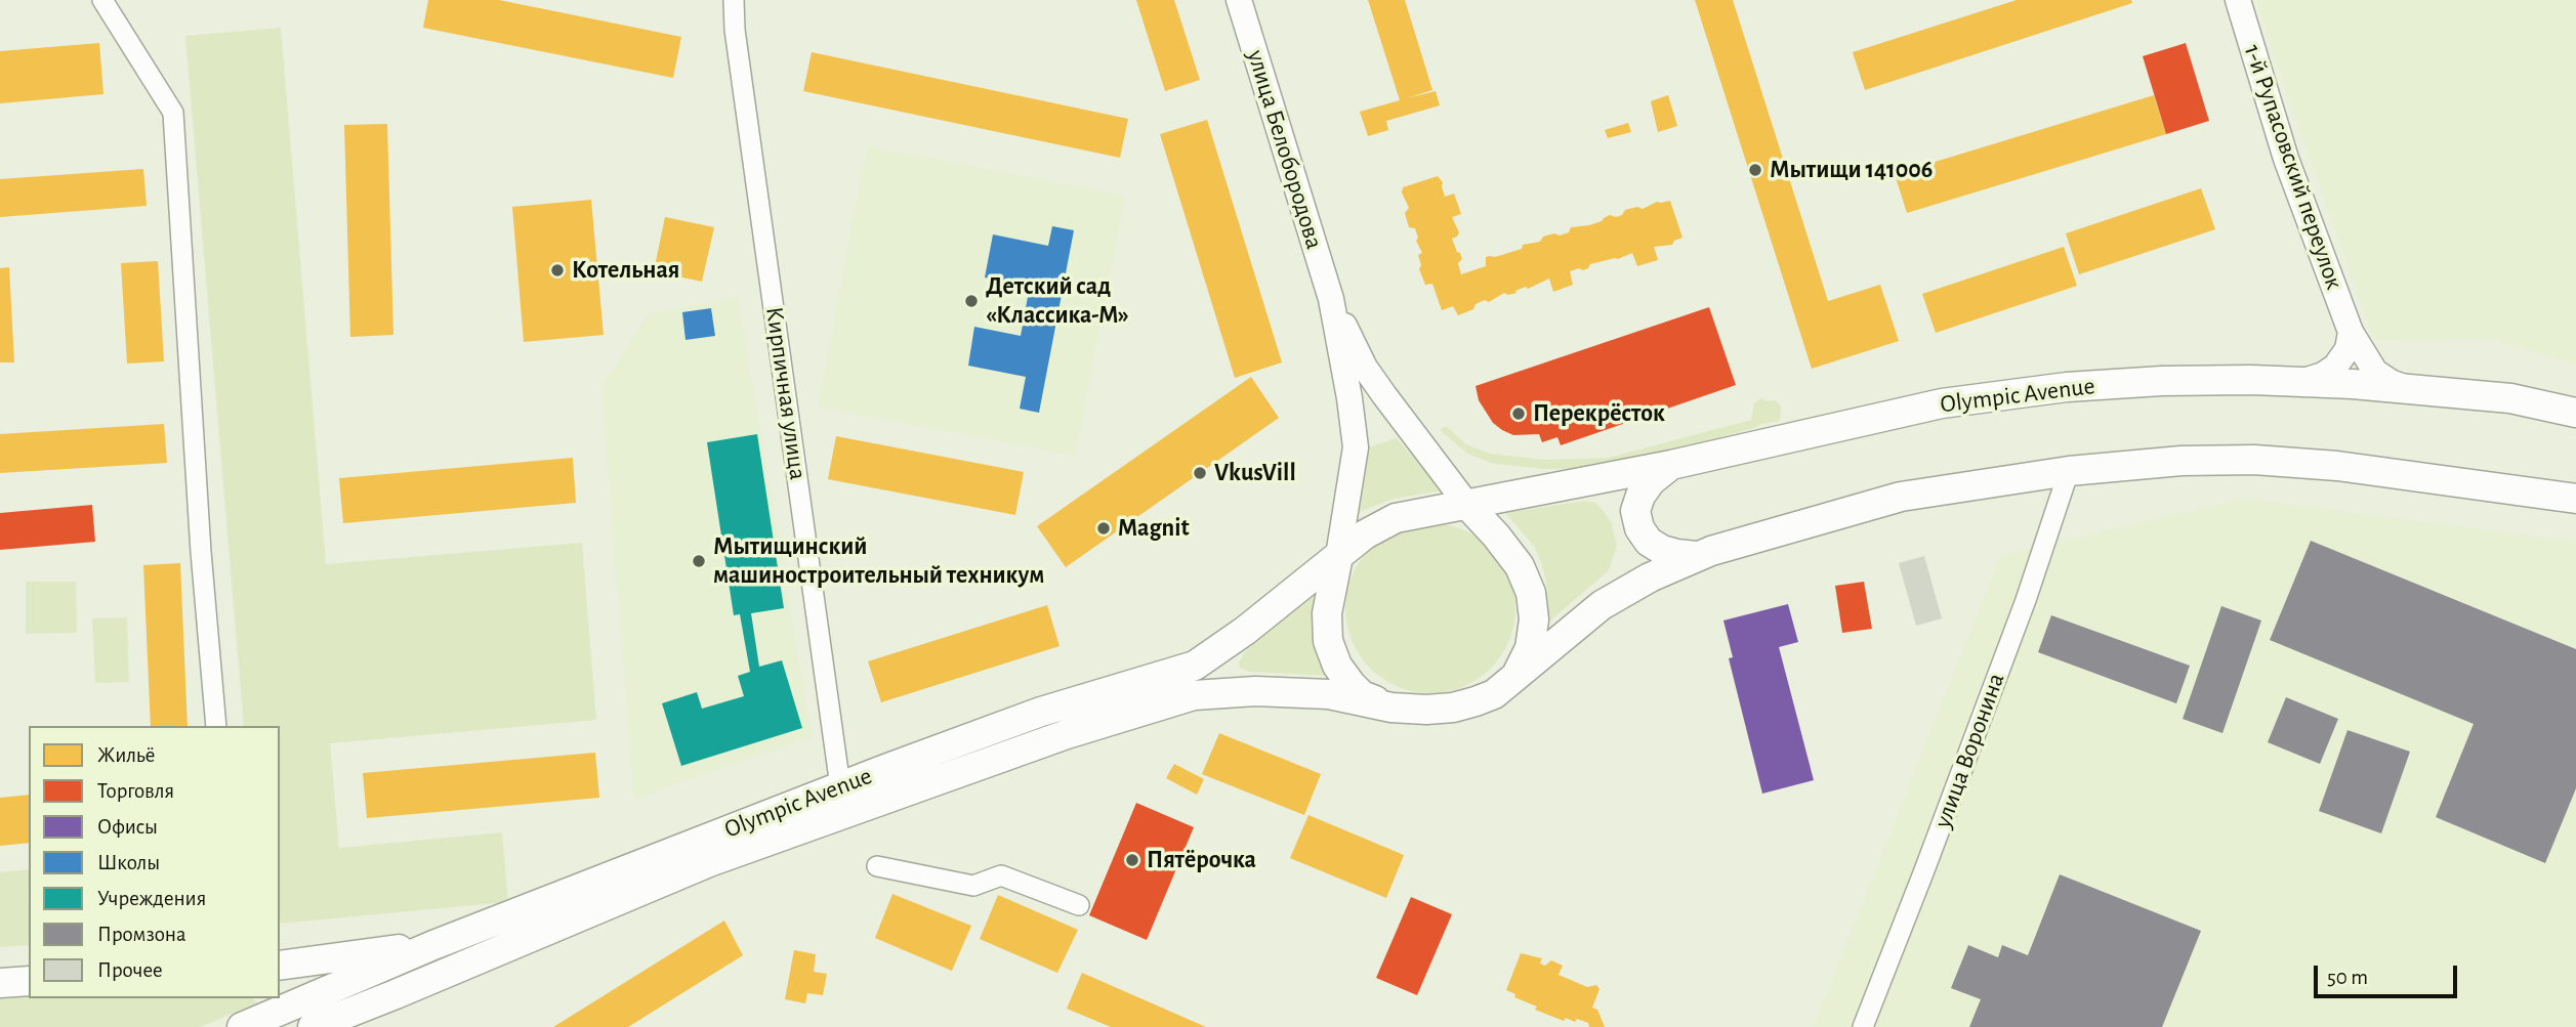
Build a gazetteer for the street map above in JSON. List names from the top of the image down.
{
  "streets": {
    "main road": ["Olympic Avenue"],
    "street": [
      "улица Белобородова",
      "1-й Рупасовский переулок",
      "Кирпичная улица",
      "улица Воронина"
    ]
  },
  "crossings": [
    ["1-й Рупасовский переулок", "Olympic Avenue"],
    ["Кирпичная улица", "Olympic Avenue"],
    ["Olympic Avenue", "улица Воронина"]
  ],
  "places": [
    "Мытищи 141006",
    "Котельная",
    "Детский сад «Классика-М»",
    "Перекрёсток",
    "VkusVill",
    "Magnit",
    "Мытищинский машиностроительный техникум",
    "Пятёрочка"
  ],
  "legend": [
    "Жильё",
    "Торговля",
    "Офисы",
    "Школы",
    "Учреждения",
    "Промзона",
    "Прочее"
  ],
  "scale_bar": "50 m"
}
